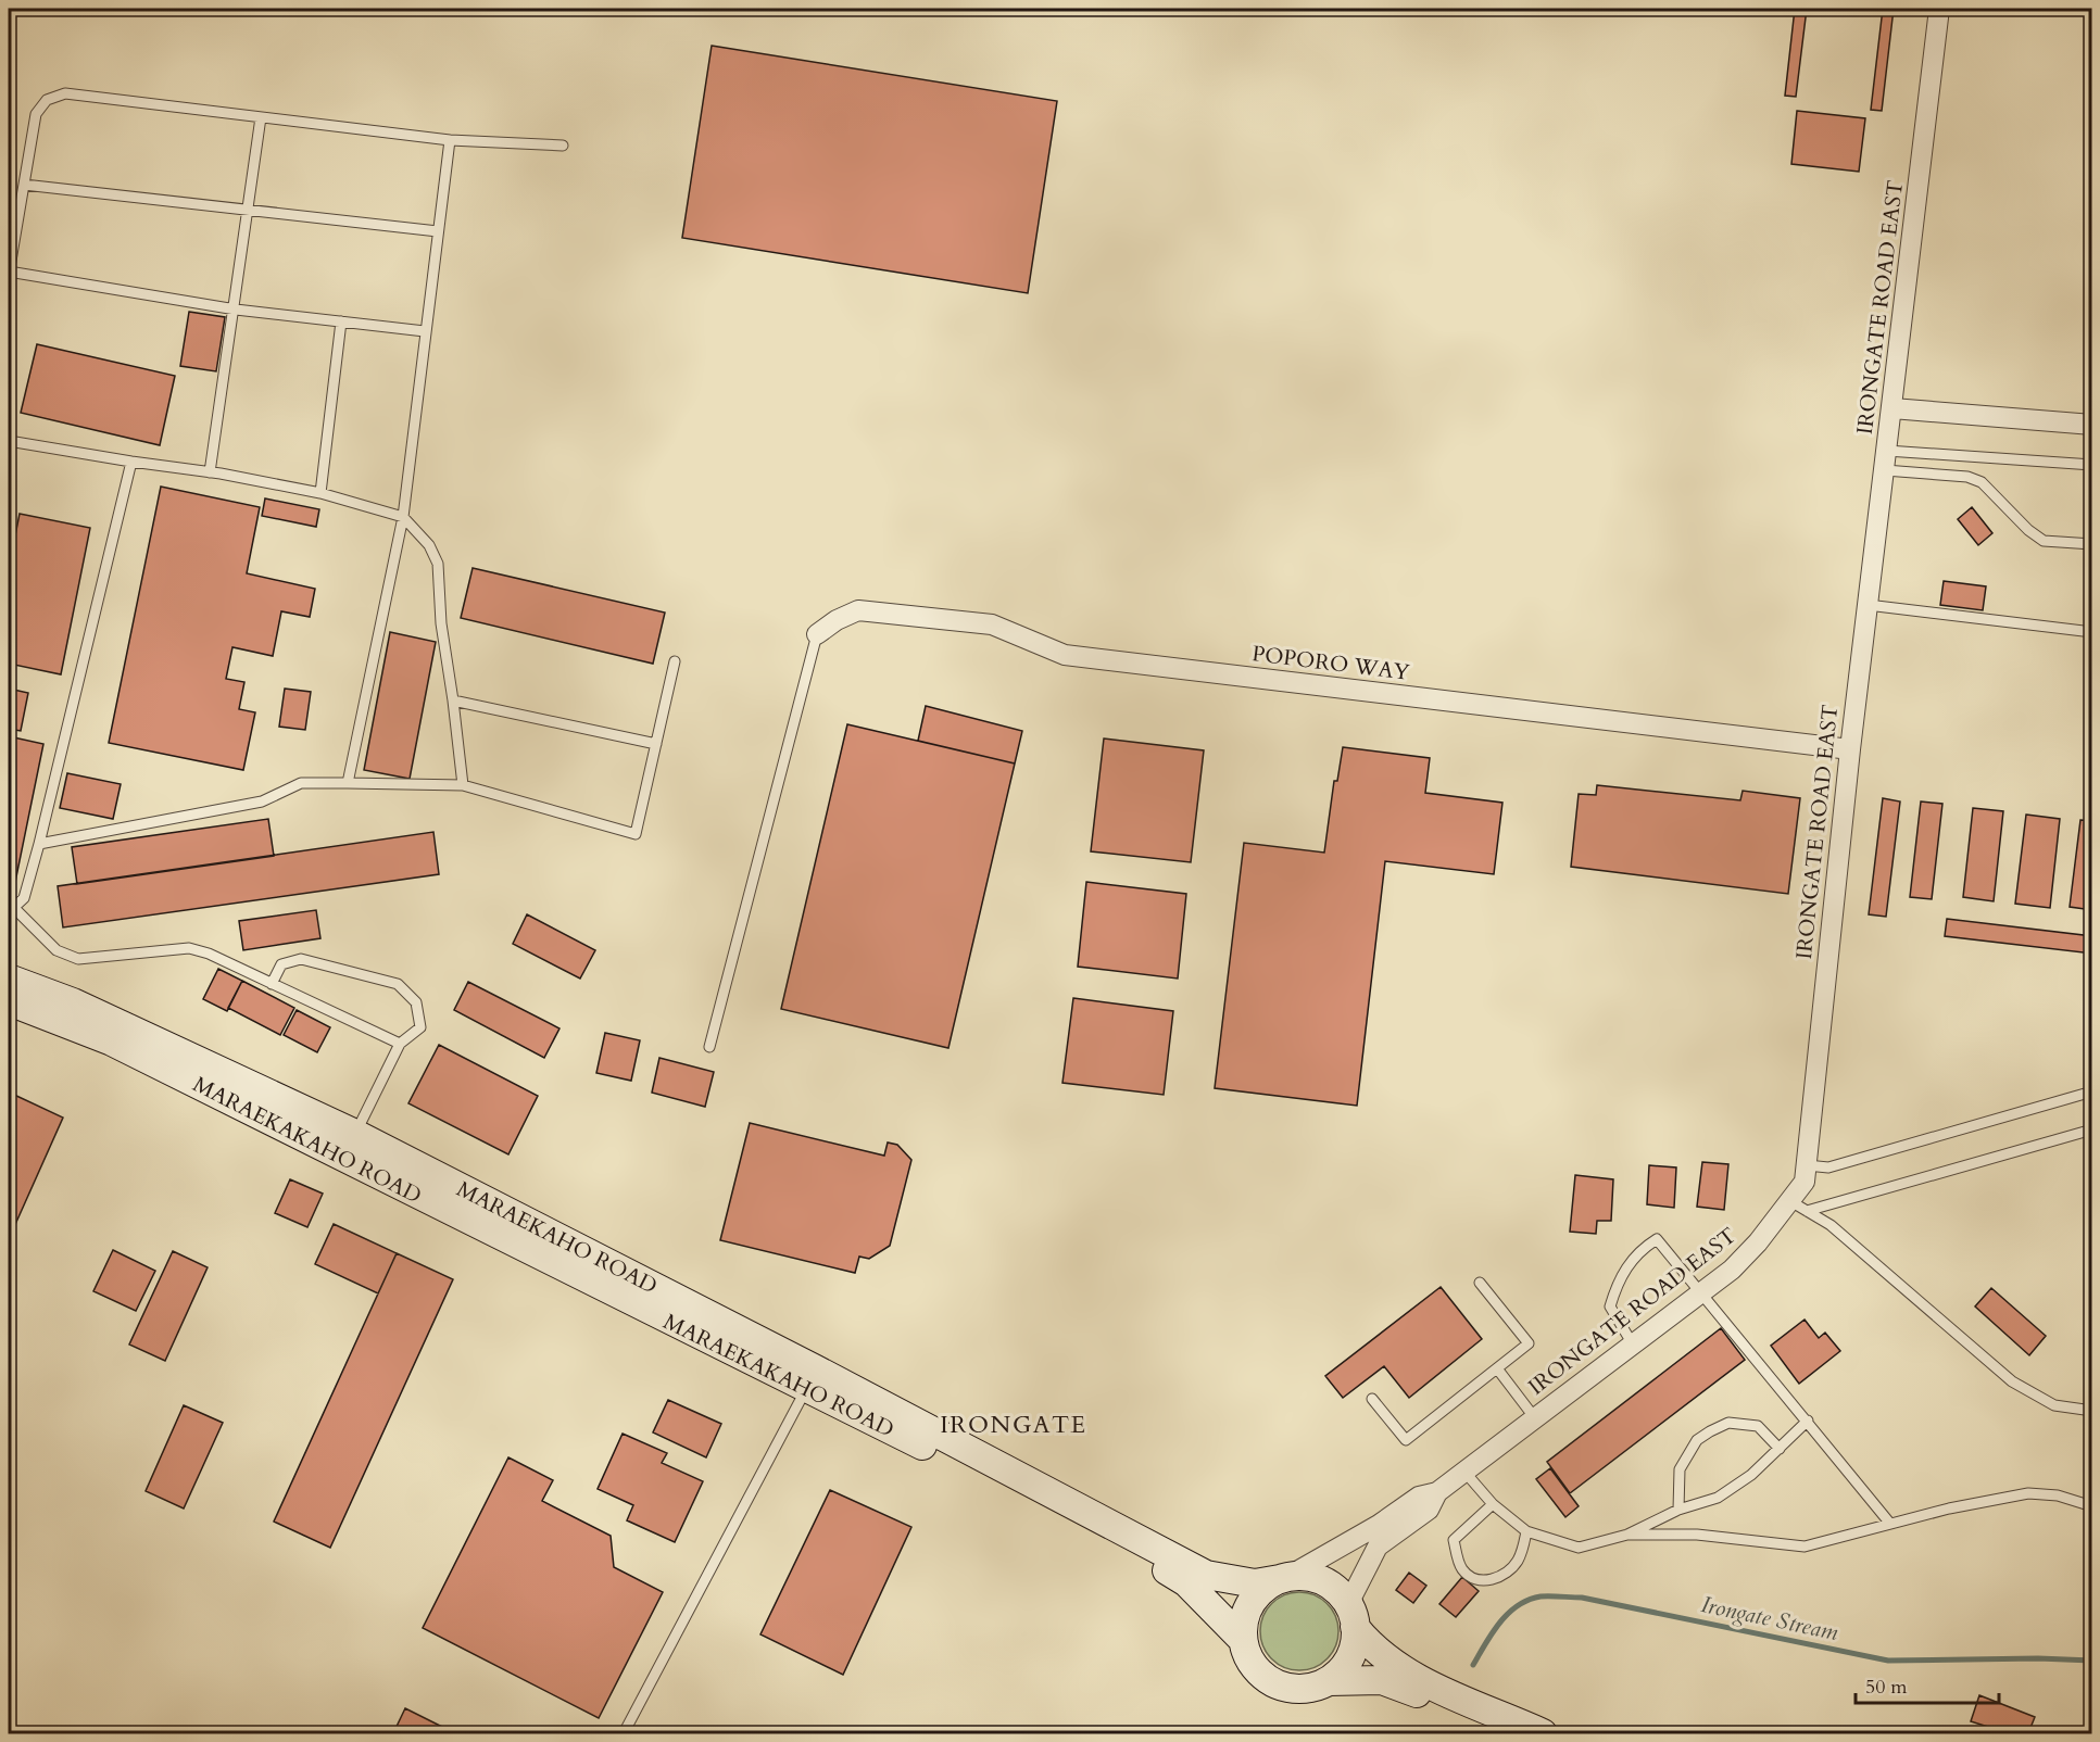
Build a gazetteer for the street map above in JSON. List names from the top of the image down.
{
  "streets": {
    "main road": ["MARAEKAKAHO ROAD", "MARAEKAHO ROAD"],
    "street": ["IRONGATE ROAD EAST", "POPORO WAY"]
  },
  "crossings": [
    ["IRONGATE ROAD EAST", "POPORO WAY"],
    ["MARAEKAKAHO ROAD", "MARAEKAHO ROAD"]
  ],
  "districts": ["IRONGATE"],
  "water": ["Irongate Stream"],
  "scale_bar": "50 m"
}
